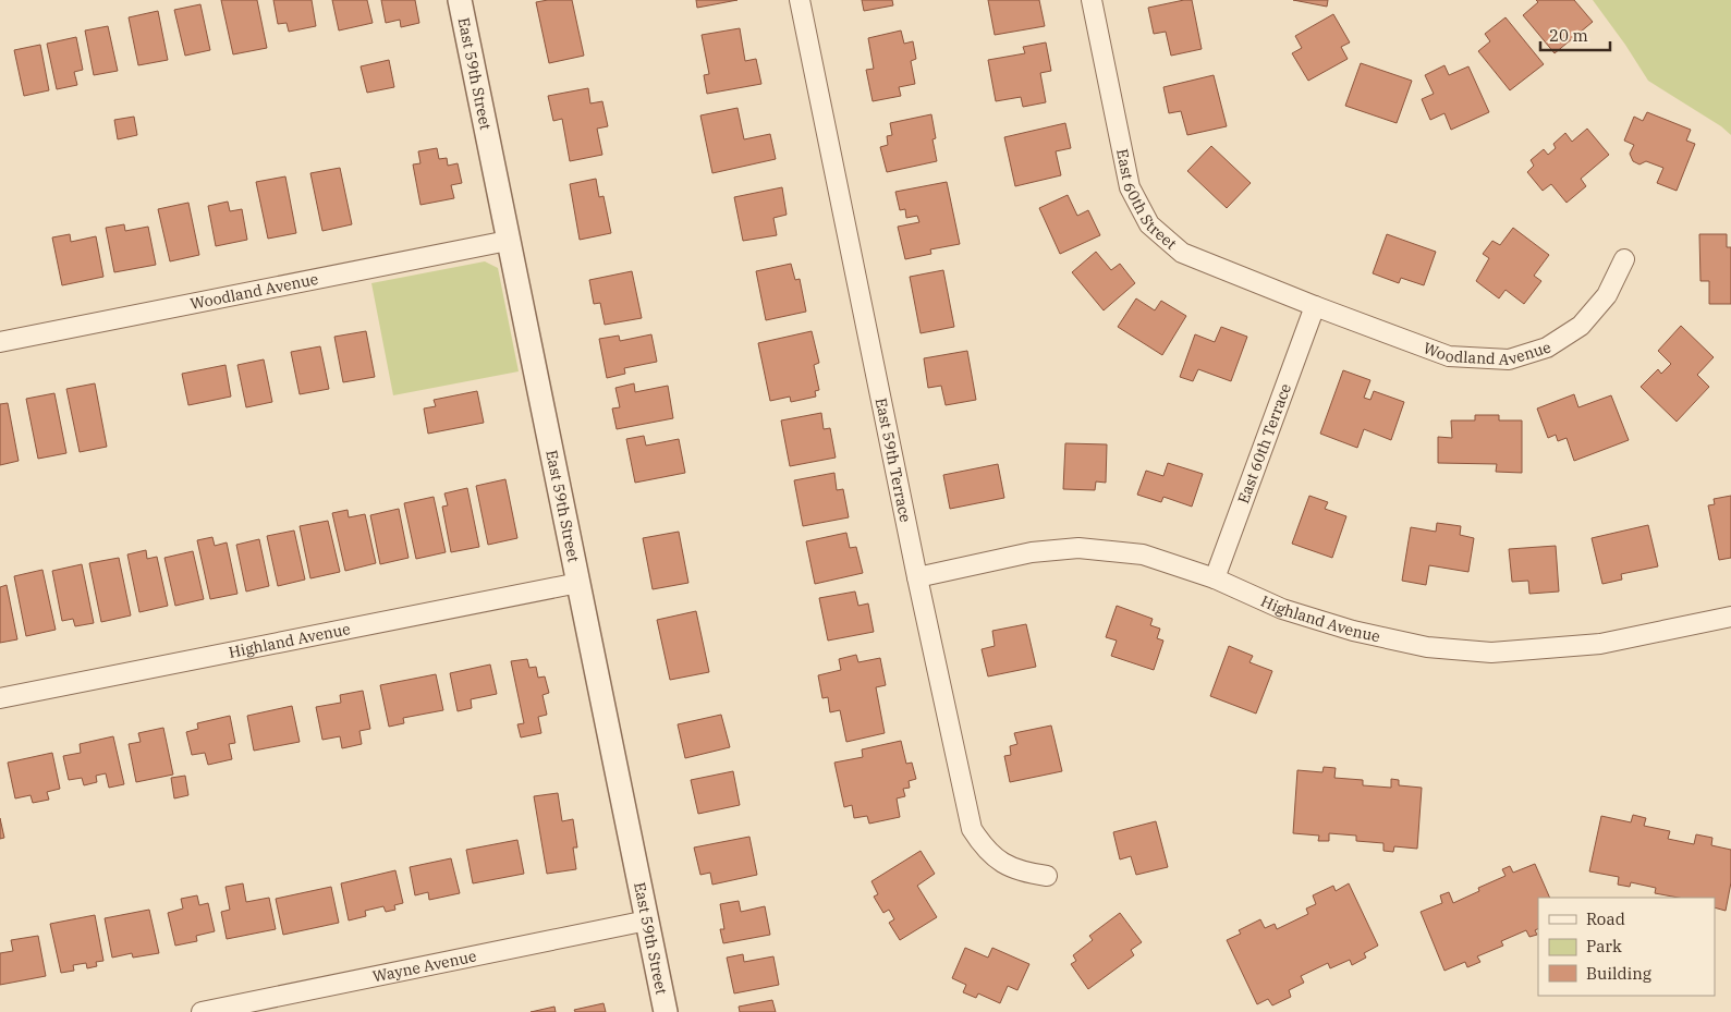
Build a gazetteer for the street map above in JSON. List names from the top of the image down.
{
  "streets": {
    "street": [
      "East 59th Street",
      "East 60th Street",
      "Woodland Avenue",
      "East 60th Terrace",
      "East 59th Terrace",
      "Highland Avenue",
      "Wayne Avenue"
    ]
  },
  "crossings": [
    ["East 59th Street", "Woodland Avenue"],
    ["East 59th Street", "Highland Avenue"],
    ["East 59th Street", "Wayne Avenue"],
    ["East 60th Street", "Woodland Avenue"],
    ["East 60th Street", "East 60th Terrace"],
    ["Woodland Avenue", "East 60th Terrace"],
    ["East 60th Terrace", "Highland Avenue"],
    ["East 59th Terrace", "Highland Avenue"]
  ],
  "legend": ["Road", "Park", "Building"],
  "scale_bar": "20 m"
}
